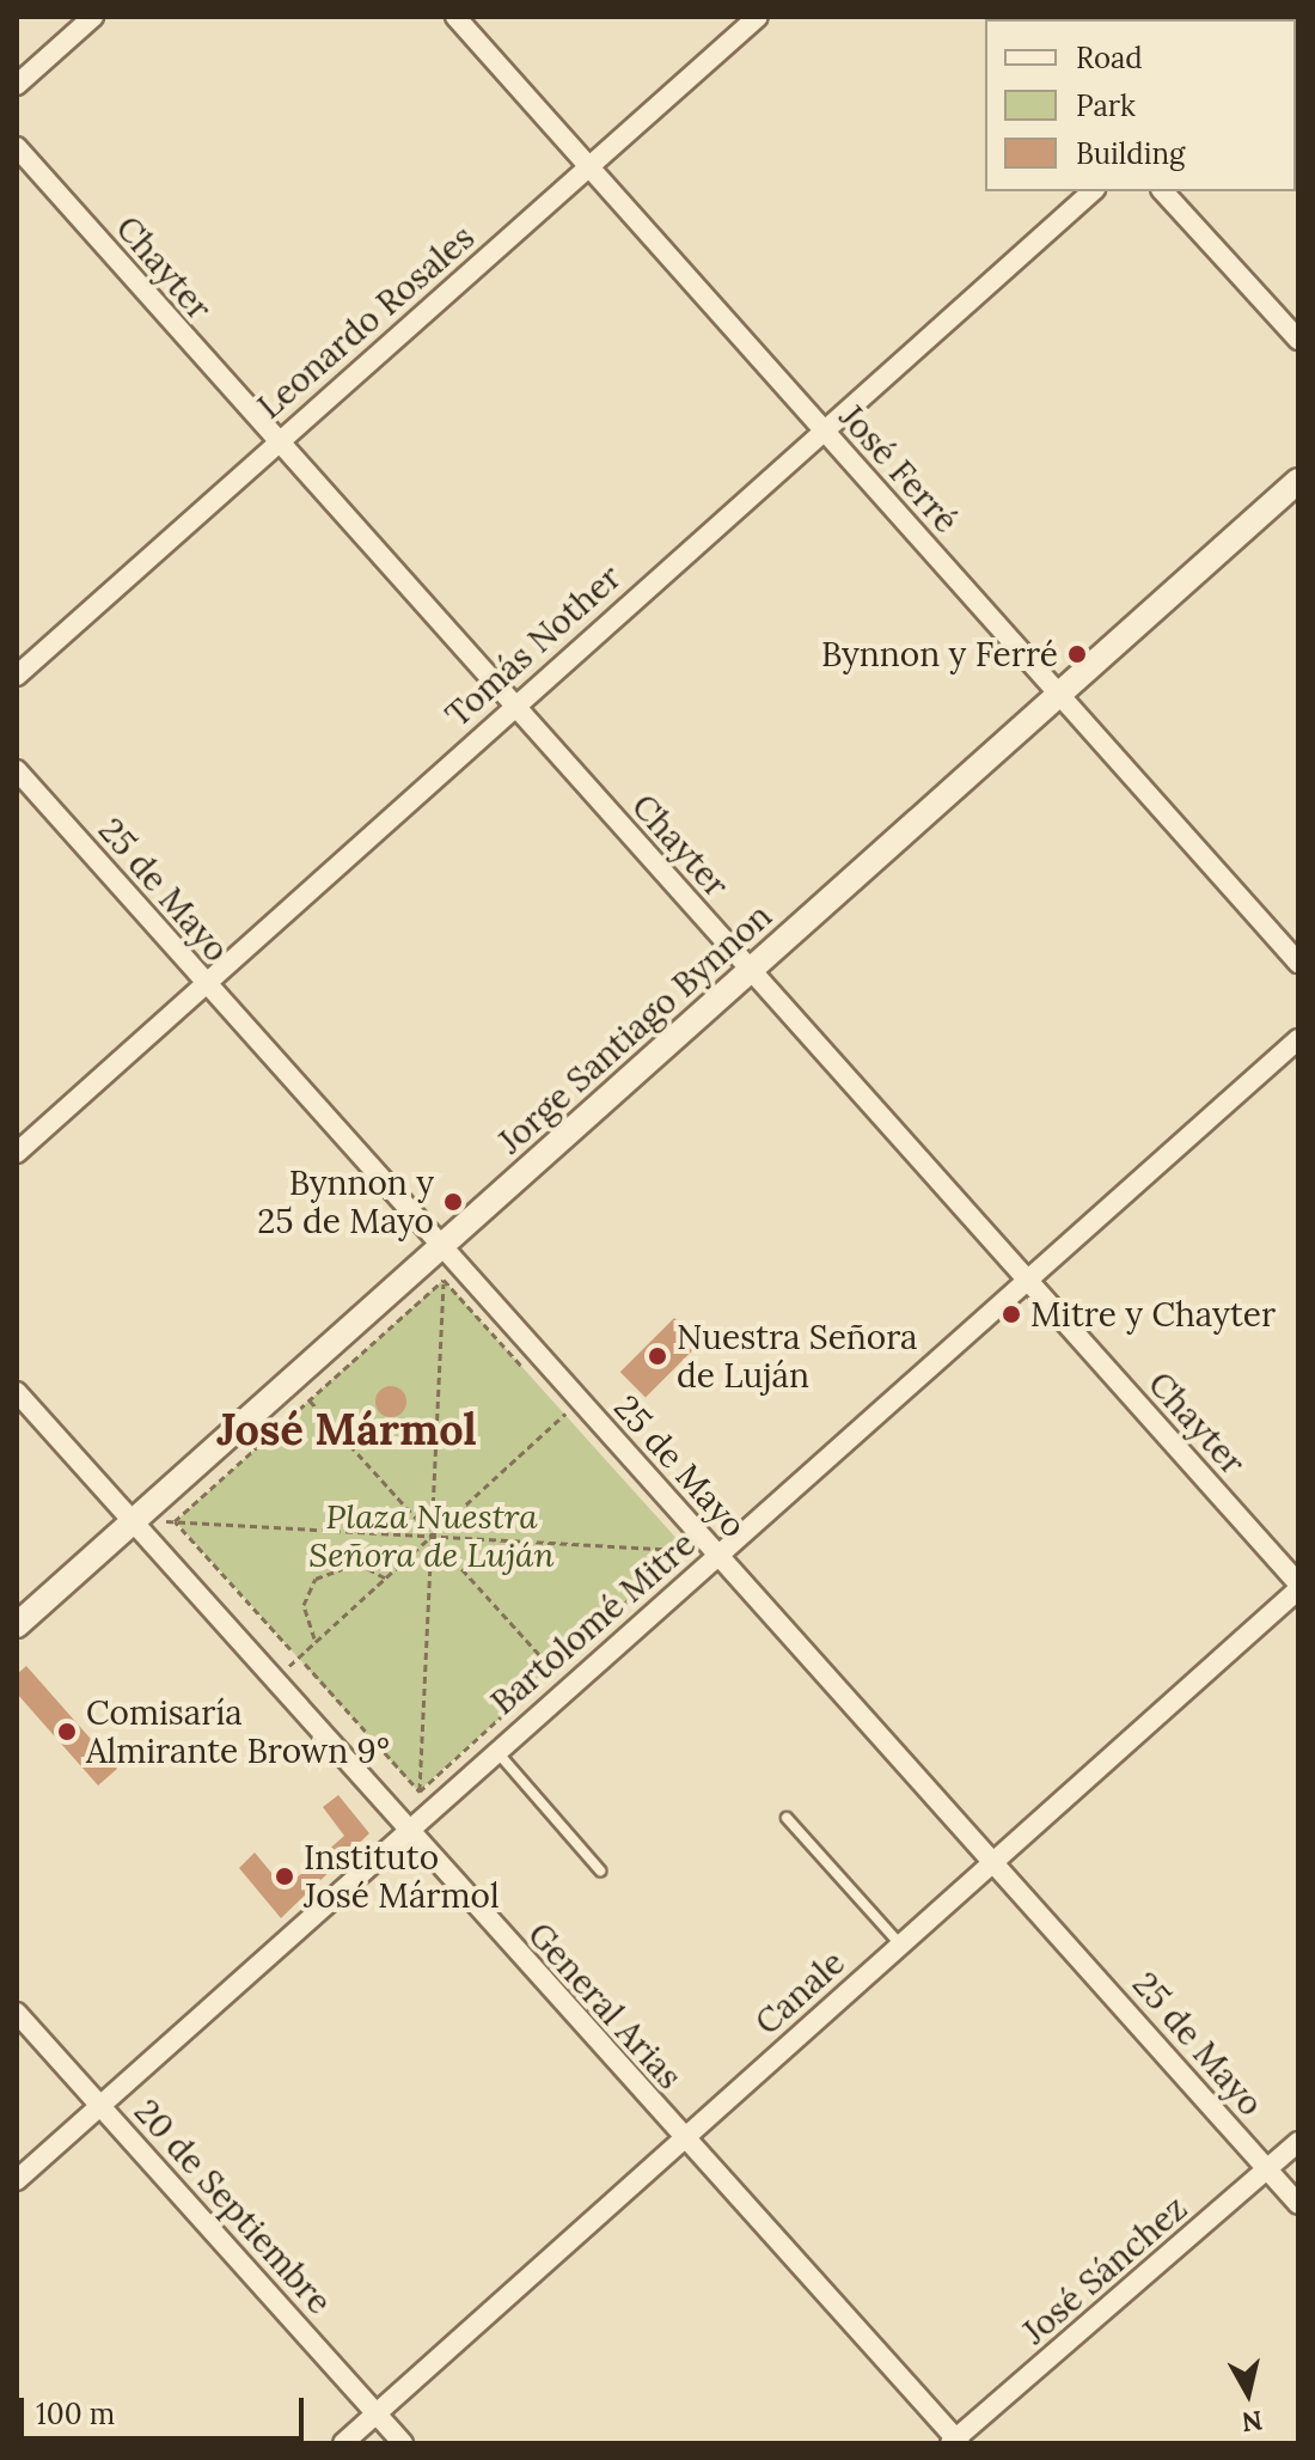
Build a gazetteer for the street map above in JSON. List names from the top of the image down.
{
  "streets": {
    "street": [
      "Chayter",
      "Leonardo Rosales",
      "José Ferré",
      "Tomás Nother",
      "25 de Mayo",
      "Jorge Santiago Bynnon",
      "Bartolomé Mitre",
      "Canale",
      "General Arias",
      "20 de Septiembre",
      "José Sánchez"
    ]
  },
  "crossings": [
    ["Chayter", "Leonardo Rosales"],
    ["Chayter", "Tomás Nother"],
    ["Chayter", "Jorge Santiago Bynnon"],
    ["Chayter", "Bartolomé Mitre"],
    ["Chayter", "Canale"],
    ["Leonardo Rosales", "José Ferré"],
    ["José Ferré", "Tomás Nother"],
    ["José Ferré", "Jorge Santiago Bynnon"],
    ["Tomás Nother", "25 de Mayo"],
    ["25 de Mayo", "Jorge Santiago Bynnon"],
    ["25 de Mayo", "Bartolomé Mitre"],
    ["25 de Mayo", "Canale"],
    ["25 de Mayo", "José Sánchez"],
    ["Jorge Santiago Bynnon", "General Arias"],
    ["Bartolomé Mitre", "General Arias"],
    ["Bartolomé Mitre", "20 de Septiembre"],
    ["Canale", "General Arias"],
    ["Canale", "20 de Septiembre"],
    ["General Arias", "José Sánchez"]
  ],
  "districts": ["José Mármol"],
  "parks": ["Plaza Nuestra Señora de Luján"],
  "places": [
    "Bynnon y Ferré",
    "Bynnon y 25 de Mayo",
    "Mitre y Chayter",
    "Nuestra Señora de Luján",
    "Comisaría Almirante Brown 9°",
    "Instituto José Mármol"
  ],
  "legend": ["Road", "Park", "Building"],
  "scale_bar": "100 m",
  "north": "bottom"
}
